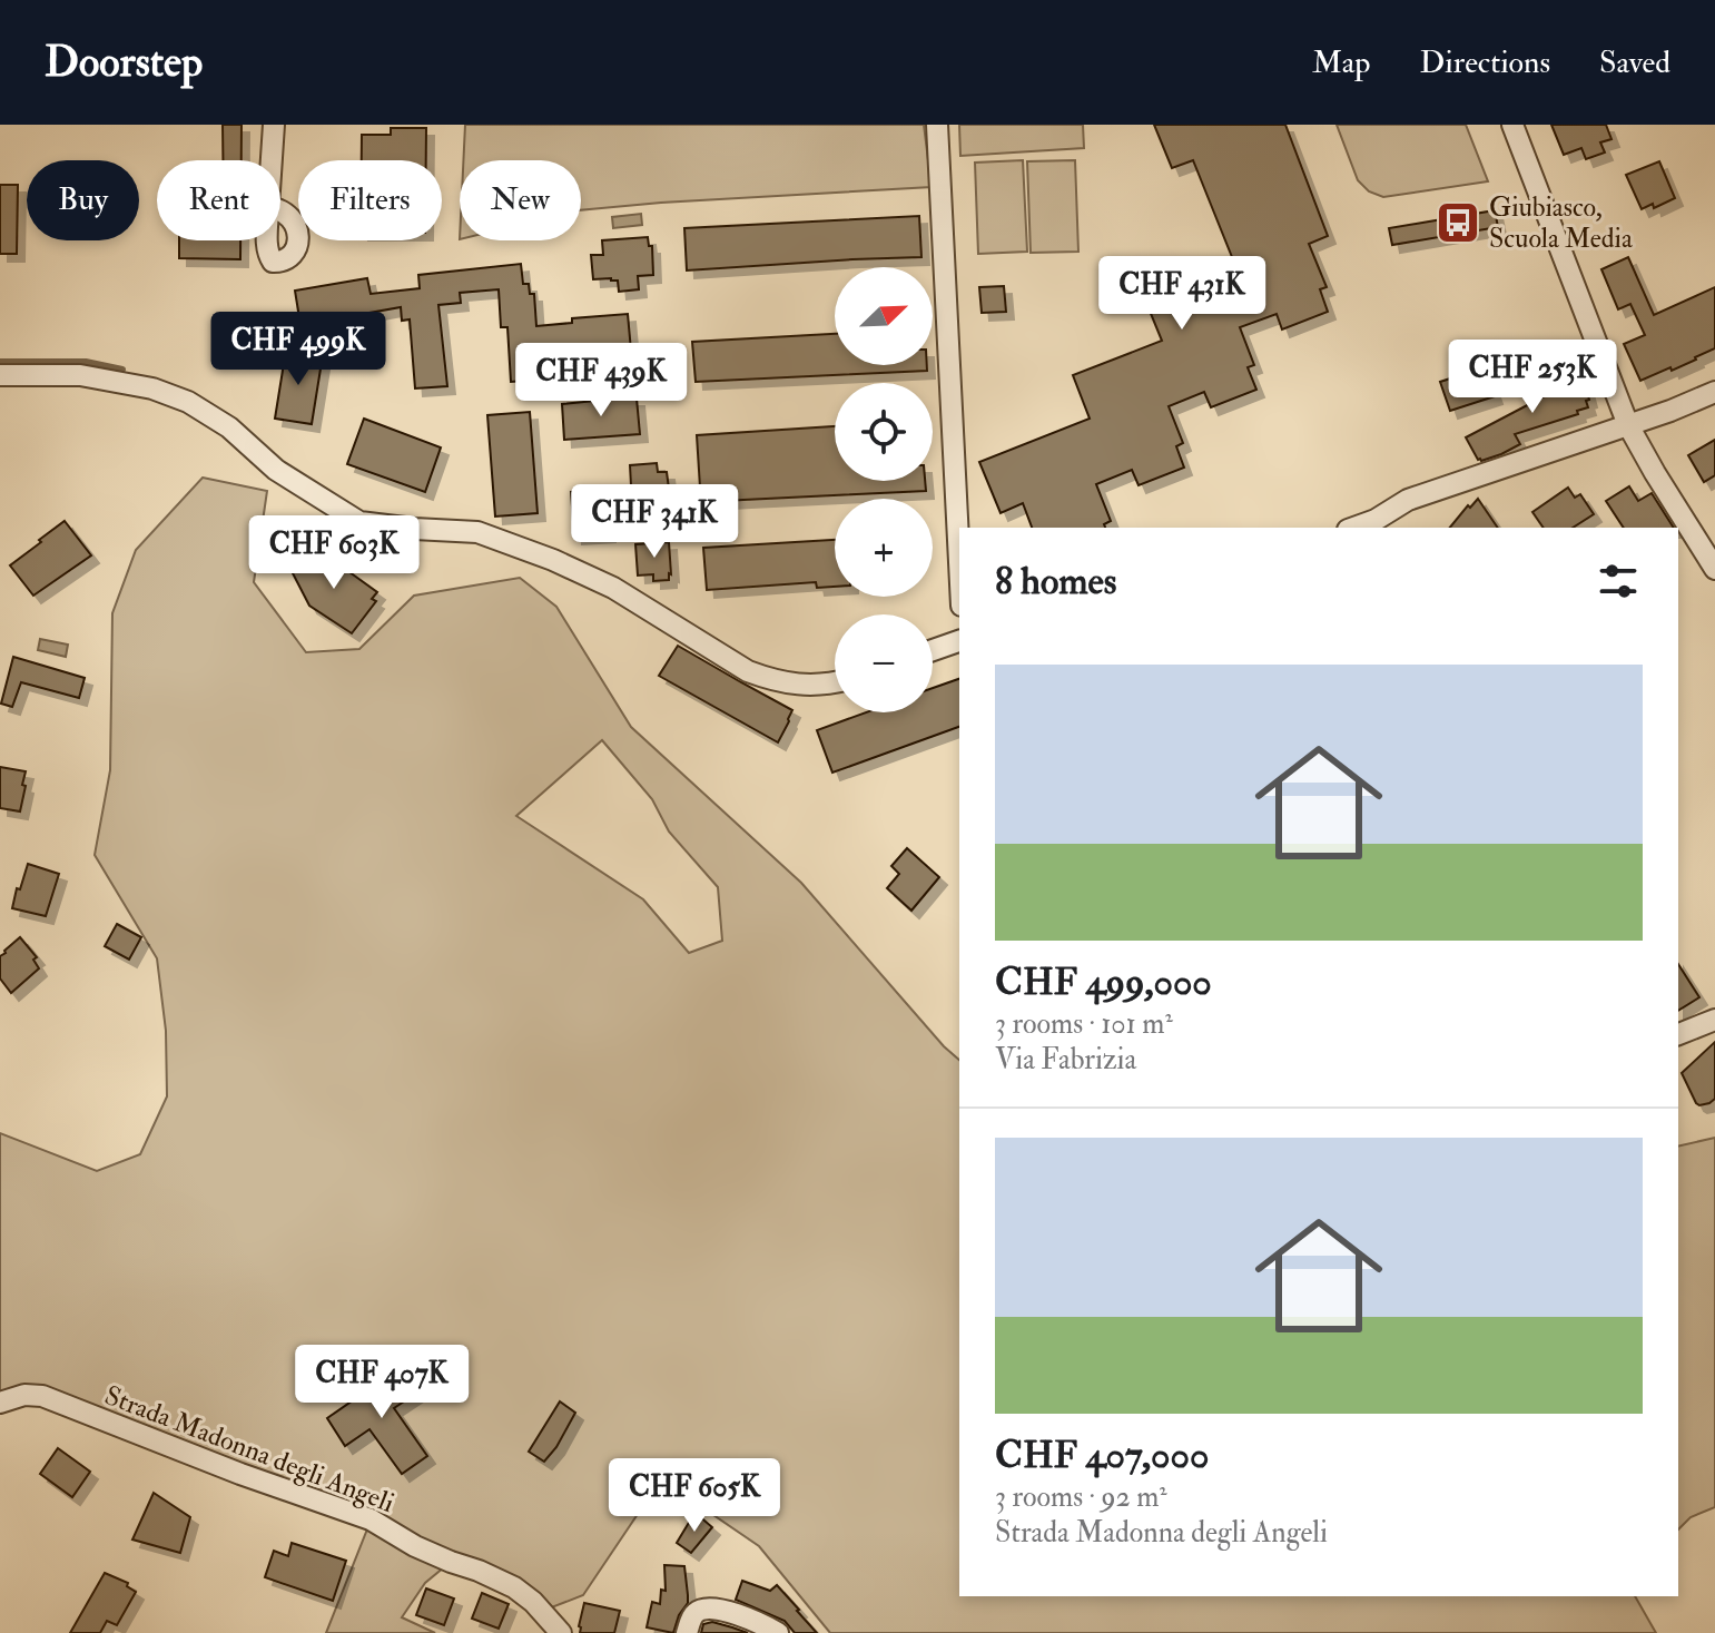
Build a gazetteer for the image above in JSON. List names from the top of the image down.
{
  "streets": {
    "street": ["Strada Madonna degli Angeli"]
  },
  "places": {
    "bus stop": ["Giubiasco, Scuola Media"]
  },
  "north": "top right",
  "page": {
    "header": "Doorstep",
    "nav": ["Map", "Directions", "Saved"],
    "chip": [
      "Buy",
      "Rent",
      "Filters",
      "New"
    ],
    "price": [
      "CHF 431K",
      "CHF 499K",
      "CHF 253K",
      "CHF 439K",
      "CHF 341K",
      "CHF 603K",
      "CHF 407K",
      "CHF 605K"
    ],
    "map_buttons": ["+", "−"],
    "heading": "8 homes",
    "list": [
      {
        "name": "CHF 499,000",
        "note": "3 rooms · 101 m² · Via Fabrizia"
      },
      {
        "name": "CHF 407,000",
        "note": "3 rooms · 92 m² · Strada Madonna degli Angeli"
      }
    ]
  }
}
